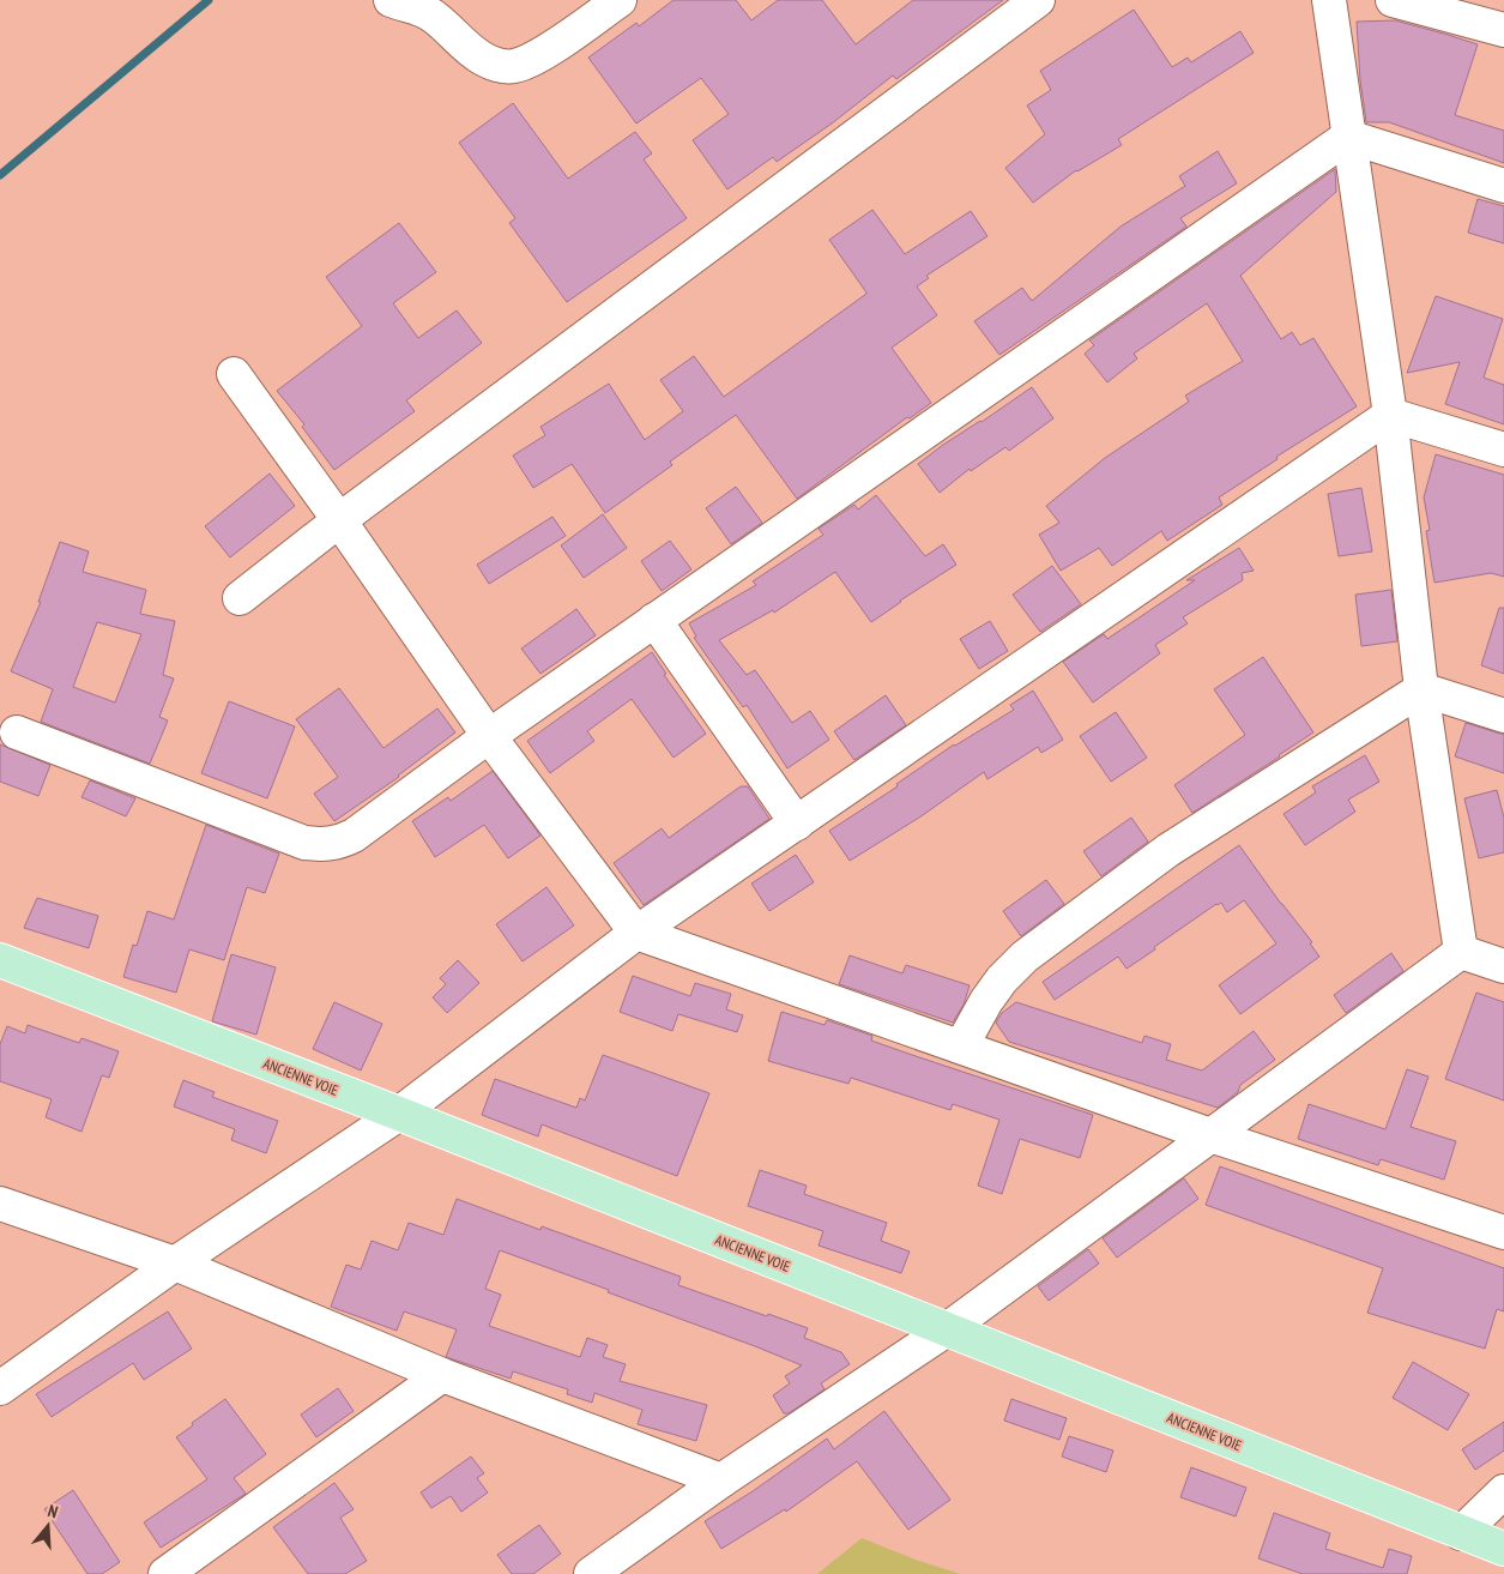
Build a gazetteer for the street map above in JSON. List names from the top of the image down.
{
  "streets": {
    "main road": ["ANCIENNE VOIE"]
  },
  "north": "top"
}
